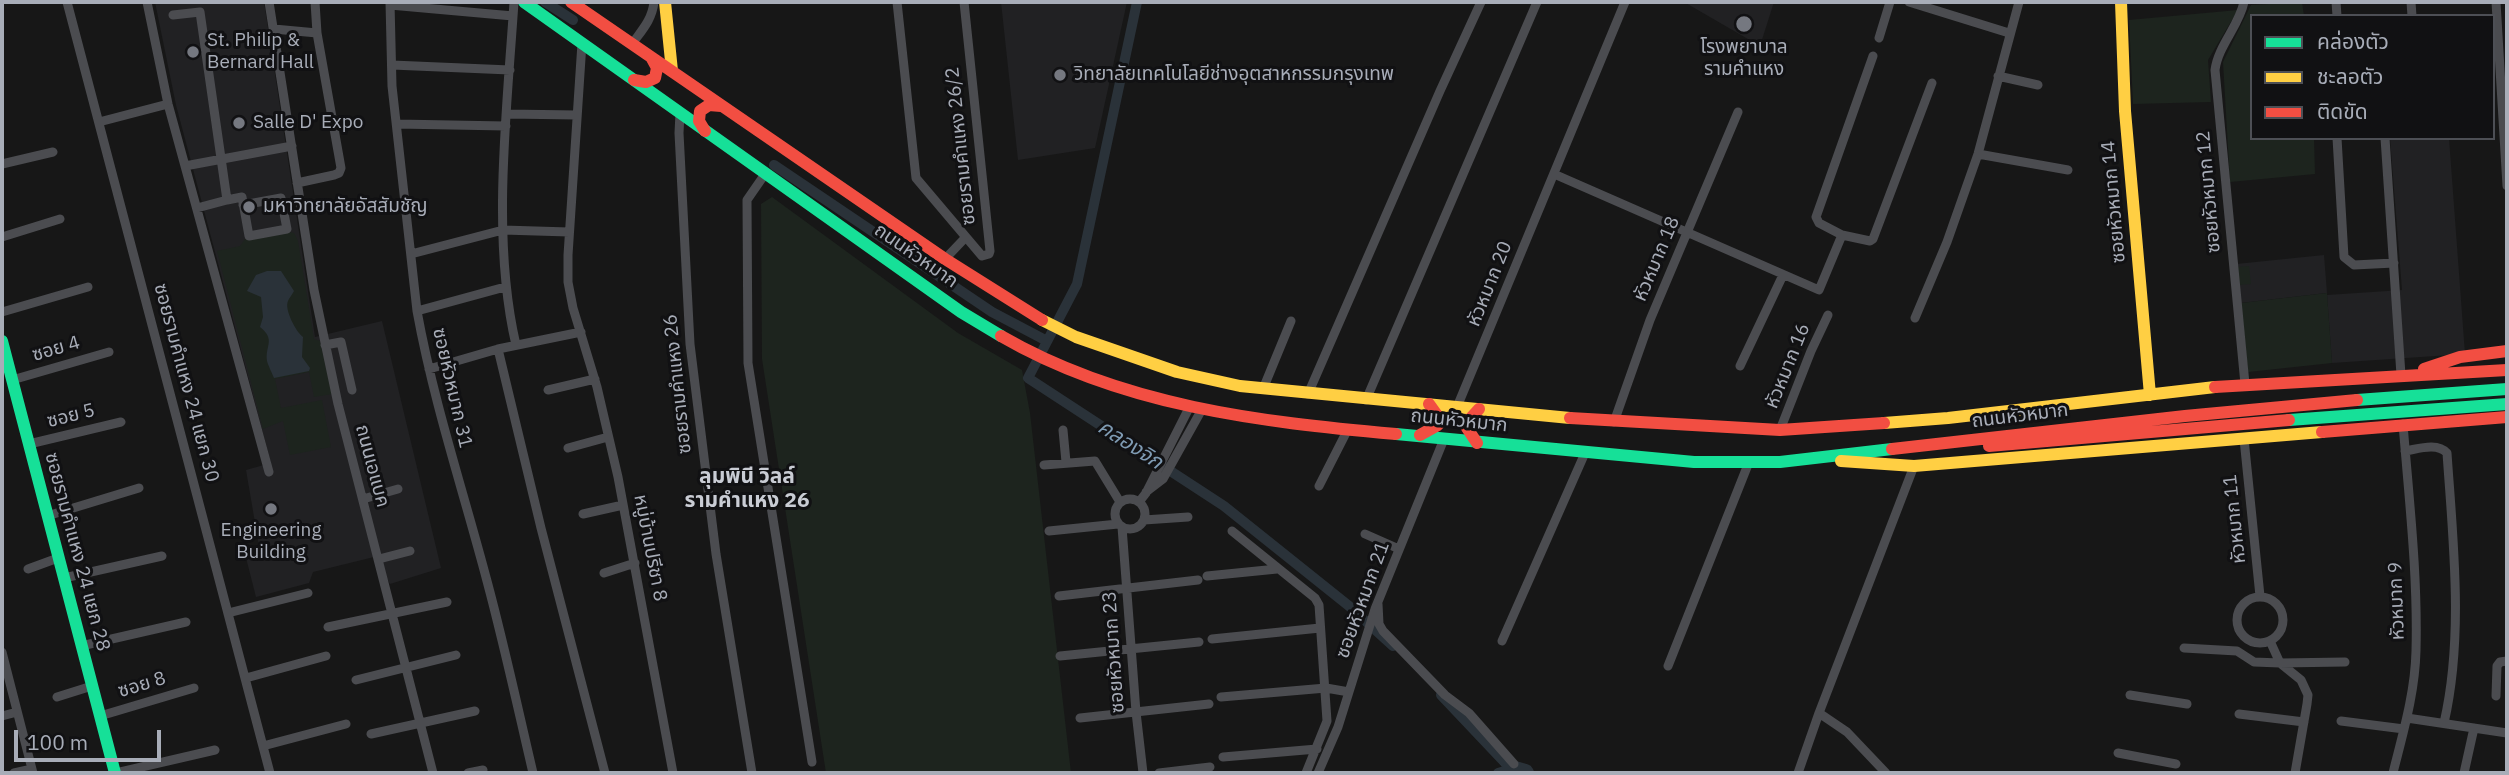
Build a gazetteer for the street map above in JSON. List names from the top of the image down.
{
  "streets": {
    "main road": ["ซอยหัวหมาก 14", "ถนนหัวหมาก", "ซอยรามคำแหง 24 แยก 28"],
    "street": [
      "ซอยรามคำแหง 26/2",
      "ซอยหัวหมาก 12",
      "หัวหมาก 18",
      "หัวหมาก 20",
      "ซอย 4",
      "หัวหมาก 16",
      "ซอยรามคำแหง 24 แยก 30",
      "ซอยรามคำแหง 26",
      "ซอยหัวหมาก 31",
      "ซอย 5",
      "ถนนเอแบค",
      "หัวหมาก 11",
      "หมู่บ้านปรีชา 8",
      "ซอยหัวหมาก 21",
      "หัวหมาก 9",
      "ซอยหัวหมาก 23",
      "ซอย 8"
    ]
  },
  "crossings": [
    ["ซอยหัวหมาก 12", "ถนนหัวหมาก"],
    ["ซอยหัวหมาก 14", "ถนนหัวหมาก"],
    ["ถนนหัวหมาก", "หัวหมาก 18"],
    ["ถนนหัวหมาก", "หัวหมาก 20"],
    ["ถนนหัวหมาก", "หัวหมาก 16"],
    ["ถนนหัวหมาก", "ซอยรามคำแหง 26"],
    ["ถนนหัวหมาก", "หมู่บ้านปรีชา 8"],
    ["ถนนหัวหมาก", "ซอยหัวหมาก 21"],
    ["ซอย 4", "ซอยรามคำแหง 24 แยก 28"],
    ["ซอย 5", "ซอยรามคำแหง 24 แยก 28"],
    ["ซอยรามคำแหง 24 แยก 28", "ซอย 8"]
  ],
  "districts": ["ลุมพินี วิลล์ รามคำแหง 26"],
  "water": ["คลองจิก"],
  "places": [
    "โรงพยาบาล รามคำแหง",
    "St. Philip & Bernard Hall",
    "วิทยาลัยเทคโนโลยีช่างอุตสาหกรรมกรุงเทพ",
    "Salle D' Expo",
    "มหาวิทยาลัยอัสสัมชัญ",
    "Engineering Building"
  ],
  "legend": ["คล่องตัว", "ชะลอตัว", "ติดขัด"],
  "scale_bar": "100 m"
}
